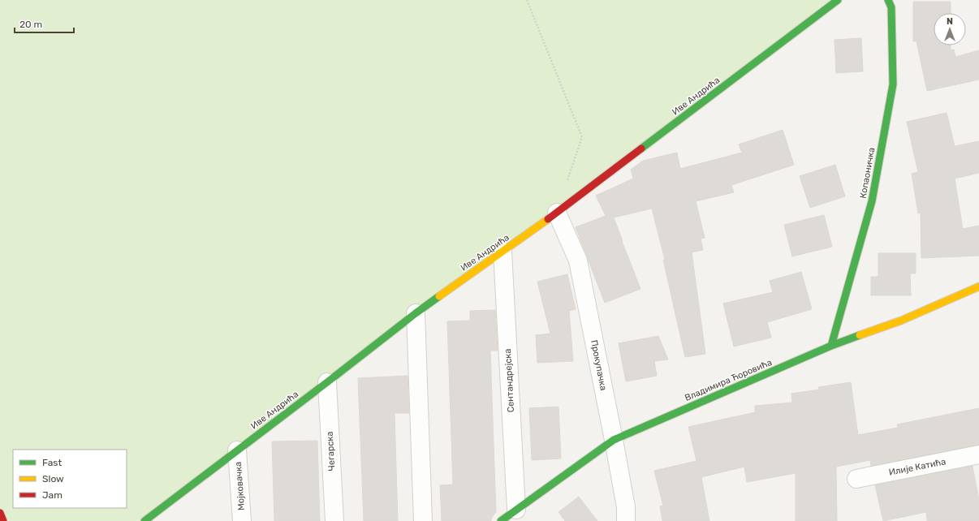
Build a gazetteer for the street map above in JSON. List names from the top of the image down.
{
  "streets": {
    "street": [
      "Иве Андрића",
      "Копаоничка",
      "Прокупачка",
      "Владимира Ћоровића",
      "Сентандрејска",
      "Чегарска",
      "Илије Катића",
      "Мојковачка"
    ]
  },
  "crossings": [
    ["Иве Андрића", "Прокупачка"],
    ["Иве Андрића", "Сентандрејска"],
    ["Иве Андрића", "Чегарска"],
    ["Иве Андрића", "Мојковачка"],
    ["Копаоничка", "Владимира Ћоровића"],
    ["Прокупачка", "Владимира Ћоровића"],
    ["Владимира Ћоровића", "Сентандрејска"]
  ],
  "legend": ["Fast", "Slow", "Jam"],
  "scale_bar": "20 m",
  "north": "top"
}
